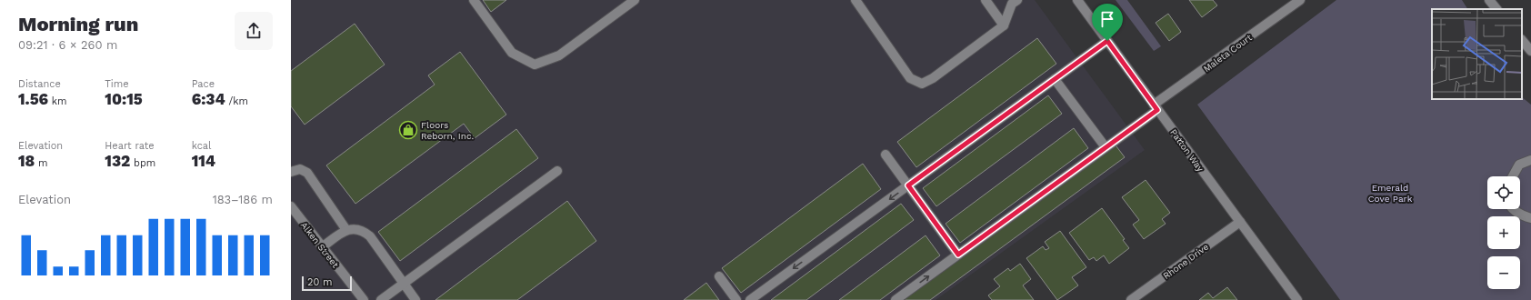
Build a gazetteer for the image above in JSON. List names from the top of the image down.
{
  "streets": {
    "street": [
      "Maleta Court",
      "Patton Way",
      "Alken Street",
      "Rhone Drive"
    ]
  },
  "crossings": [
    ["Maleta Court", "Patton Way"],
    ["Patton Way", "Rhone Drive"]
  ],
  "parks": ["Emerald Cove Park"],
  "places": {
    "shop": ["Floors Reborn, Inc."]
  },
  "scale_bar": "20 m",
  "page": {
    "heading": ["Morning run", "09:21 · 6 × 260 m"],
    "stats": [
      ["Distance", "1.56 km"],
      ["Time", "10:15"],
      ["Pace", "6:34 /km"],
      ["Elevation", "18 m"],
      ["Heart rate", "132 bpm"],
      ["kcal", "114"]
    ],
    "map_buttons": ["+", "−"],
    "chart": ["Elevation", "183–186 m"],
    "scale": "20 m"
  }
}
